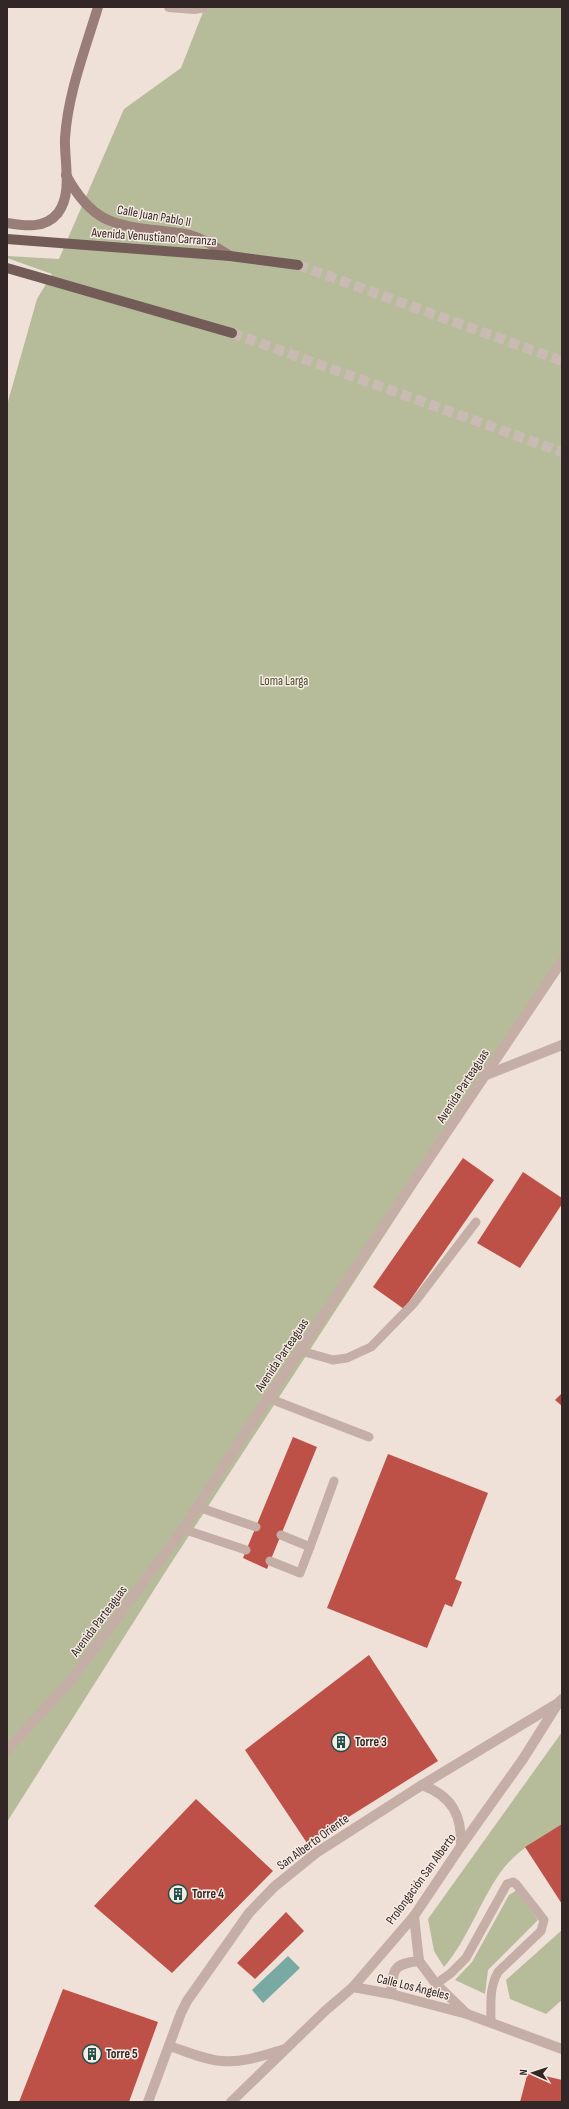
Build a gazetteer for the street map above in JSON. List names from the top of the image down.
{
  "streets": {
    "main road": ["Avenida Venustiano Carranza"],
    "street": [
      "Calle Juan Pablo II",
      "Avenida Parteaguas",
      "San Alberto Oriente",
      "Prolongación San Alberto",
      "Calle Los Ángeles"
    ]
  },
  "crossings": [
    ["Calle Juan Pablo II", "Avenida Venustiano Carranza"],
    ["San Alberto Oriente", "Prolongación San Alberto"],
    ["Prolongación San Alberto", "Calle Los Ángeles"]
  ],
  "parks": ["Loma Larga"],
  "places": {
    "building": ["Torre 3", "Torre 4", "Torre 5"]
  },
  "north": "left"
}
